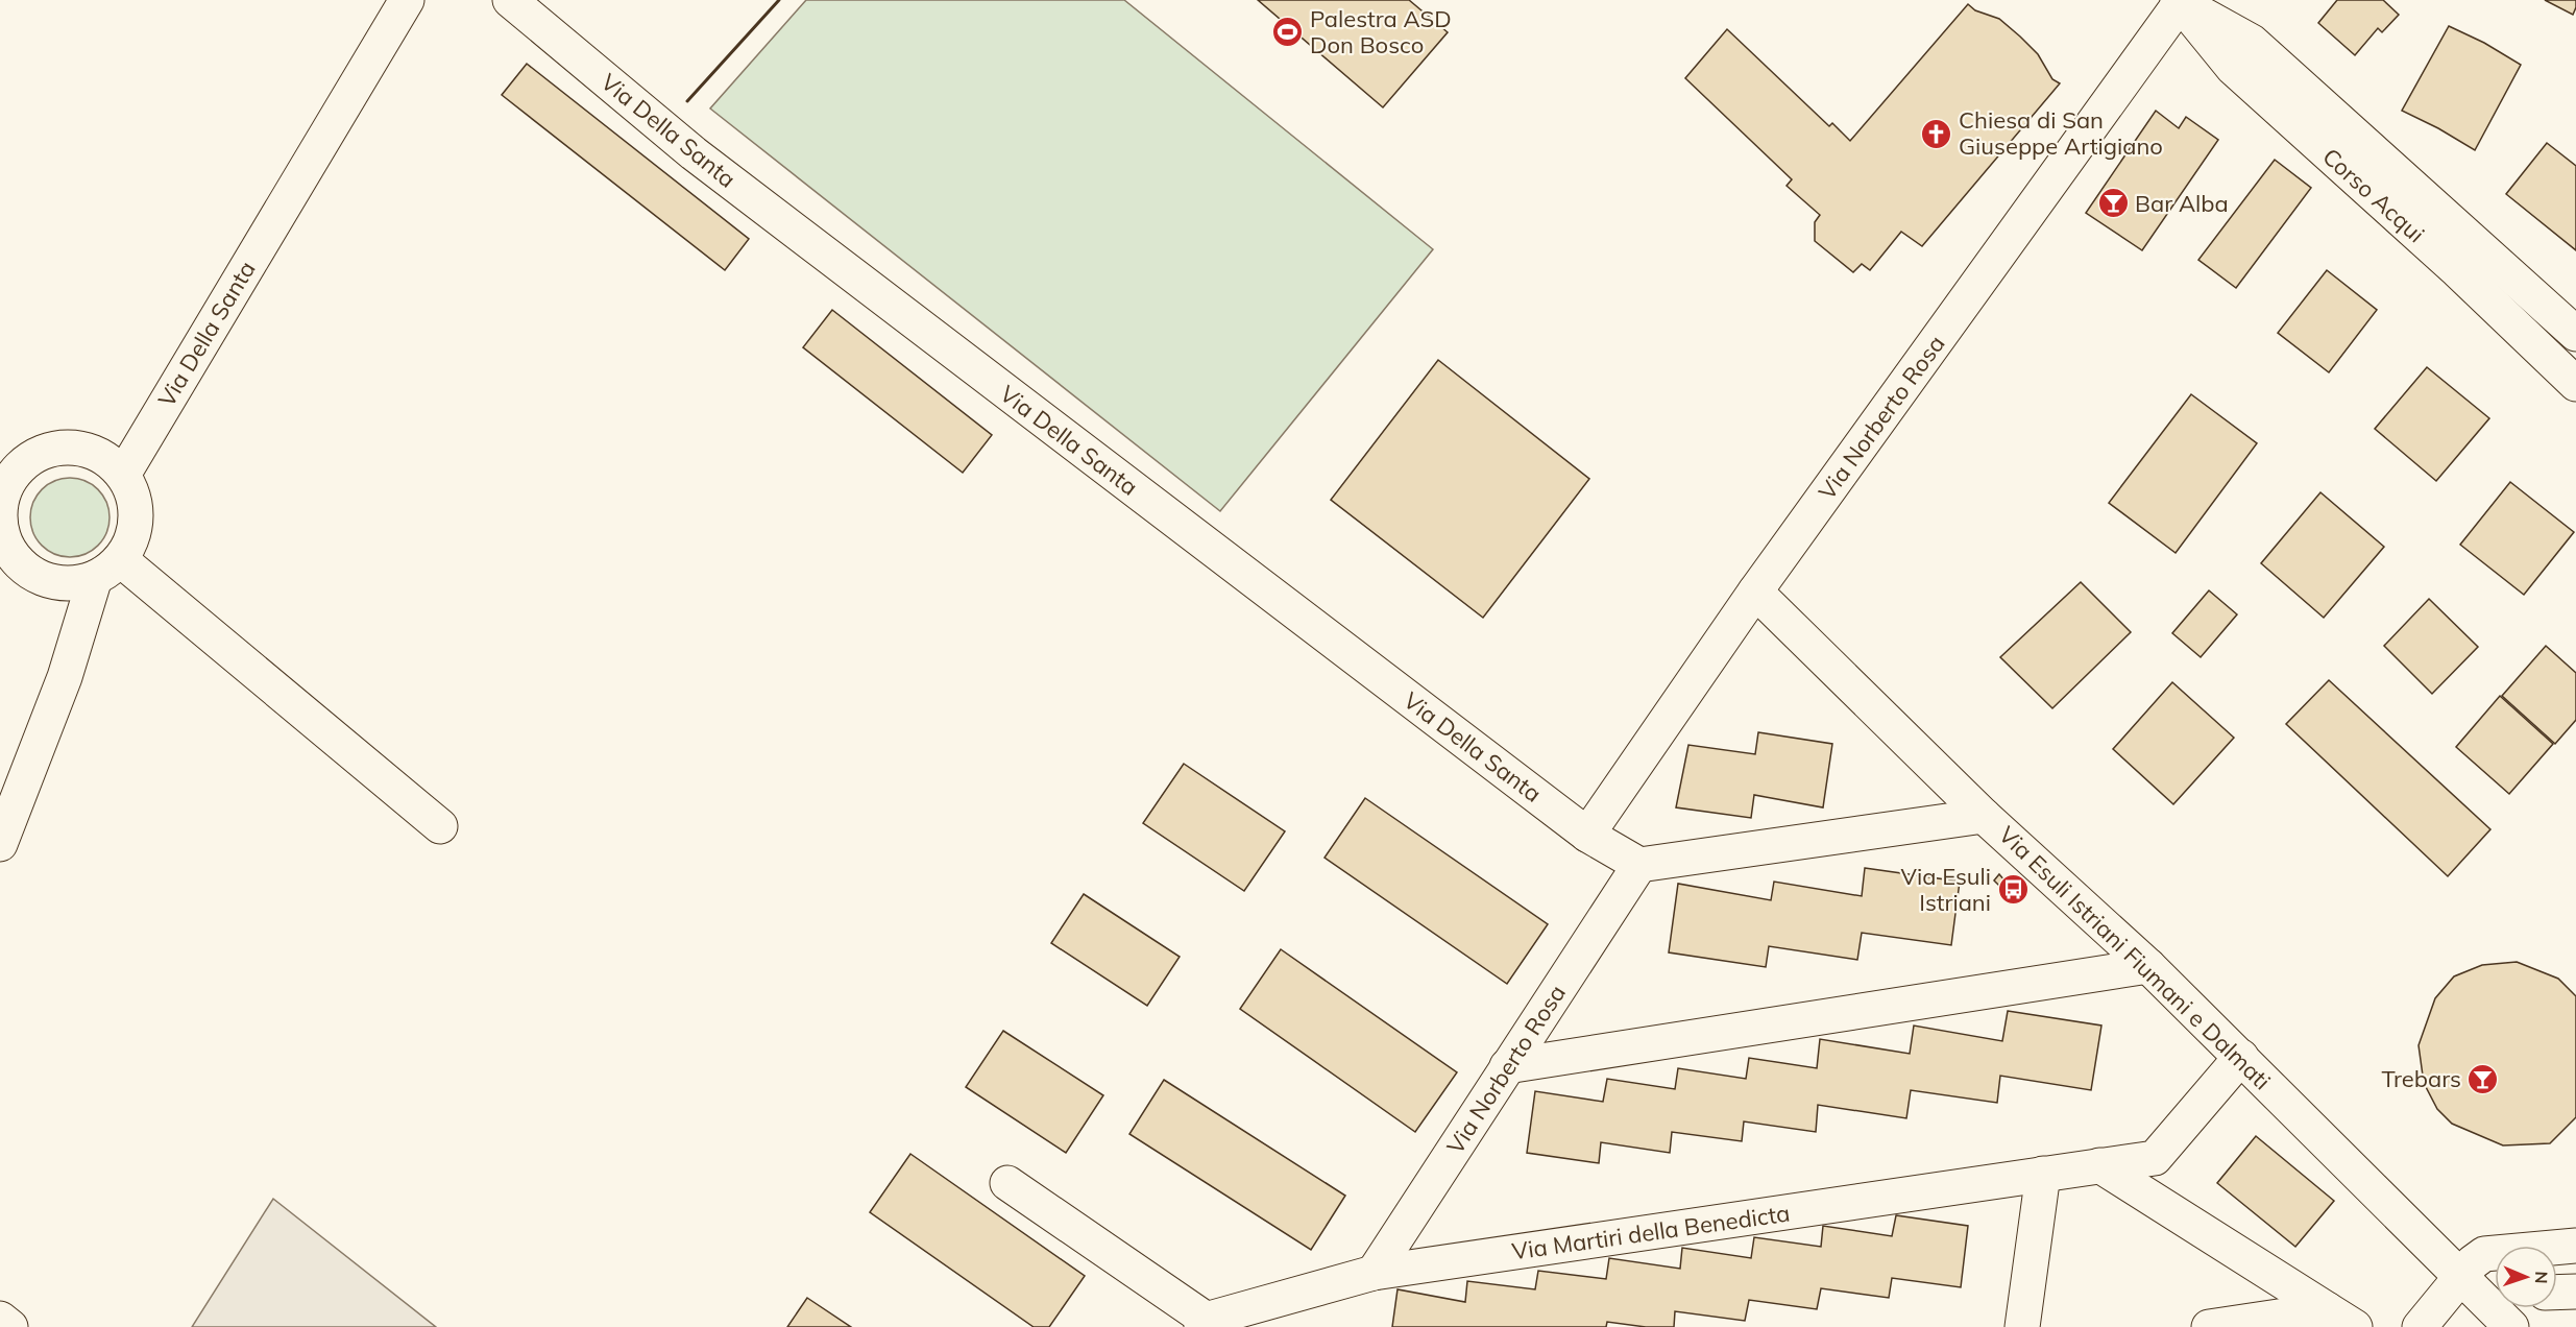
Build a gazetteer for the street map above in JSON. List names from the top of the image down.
{
  "streets": {
    "street": [
      "Via Della Santa",
      "Corso Acqui",
      "Via Norberto Rosa",
      "Via Esuli Istriani Fiumani e Dalmati",
      "Via Martiri della Benedicta"
    ]
  },
  "crossings": [
    ["Via Della Santa", "Via Norberto Rosa"],
    ["Corso Acqui", "Via Norberto Rosa"],
    ["Via Norberto Rosa", "Via Esuli Istriani Fiumani e Dalmati"],
    ["Via Norberto Rosa", "Via Martiri della Benedicta"],
    ["Via Esuli Istriani Fiumani e Dalmati", "Via Martiri della Benedicta"]
  ],
  "places": {
    "sports": ["Palestra ASD Don Bosco"],
    "church": ["Chiesa di San Giuseppe Artigiano"],
    "bar": ["Bar Alba", "Trebars"],
    "bus stop": ["Via Esuli Istriani"]
  },
  "north": "right"
}
